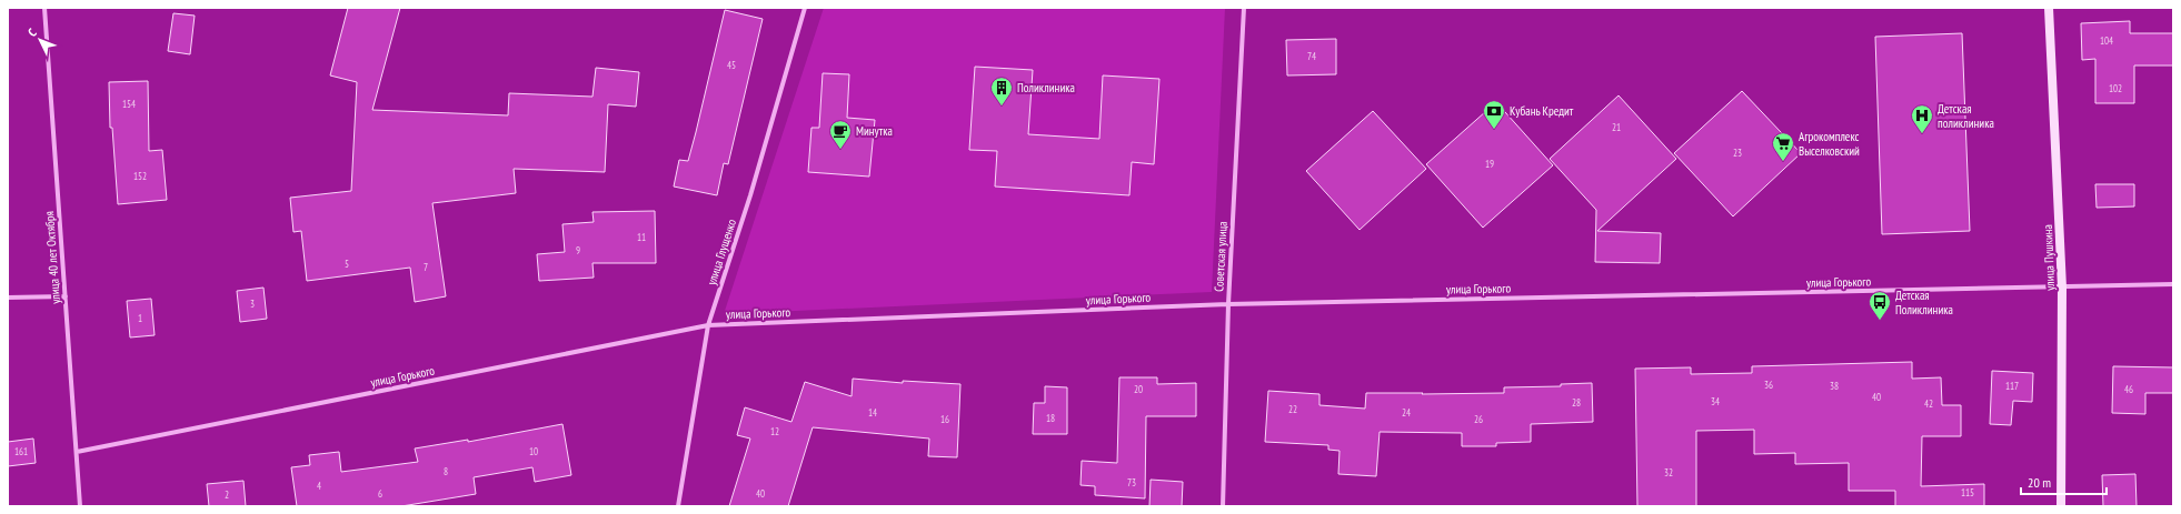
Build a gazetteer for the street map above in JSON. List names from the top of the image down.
{
  "streets": {
    "main road": ["улица Пушкина"],
    "street": [
      "улица Глущенко",
      "Советская улица",
      "улица 40 лет Октября",
      "улица Горького"
    ]
  },
  "crossings": [
    ["улица Глущенко", "улица Горького"],
    ["Советская улица", "улица Горького"],
    ["улица 40 лет Октября", "улица Горького"],
    ["улица Пушкина", "улица Горького"]
  ],
  "places": {
    "building": ["Поликлиника"],
    "bank": ["Кубань Кредит"],
    "hospital": ["Детская поликлиника"],
    "cafe": ["Минутка"],
    "supermarket": ["Агрокомплекс Выселковский"],
    "bus stop": ["Детская Поликлиника"]
  },
  "house_numbers": [
    "104",
    "74",
    "45",
    "102",
    "154",
    "21",
    "23",
    "19",
    "152",
    "11",
    "9",
    "5",
    "7",
    "3",
    "1",
    "36",
    "38",
    "117",
    "20",
    "46",
    "40",
    "34",
    "28",
    "42",
    "22",
    "14",
    "24",
    "18",
    "16",
    "26",
    "12",
    "161",
    "10",
    "8",
    "32",
    "73",
    "4",
    "115",
    "6",
    "40",
    "2"
  ],
  "scale_bar": "20 m",
  "north": "top left"
}
